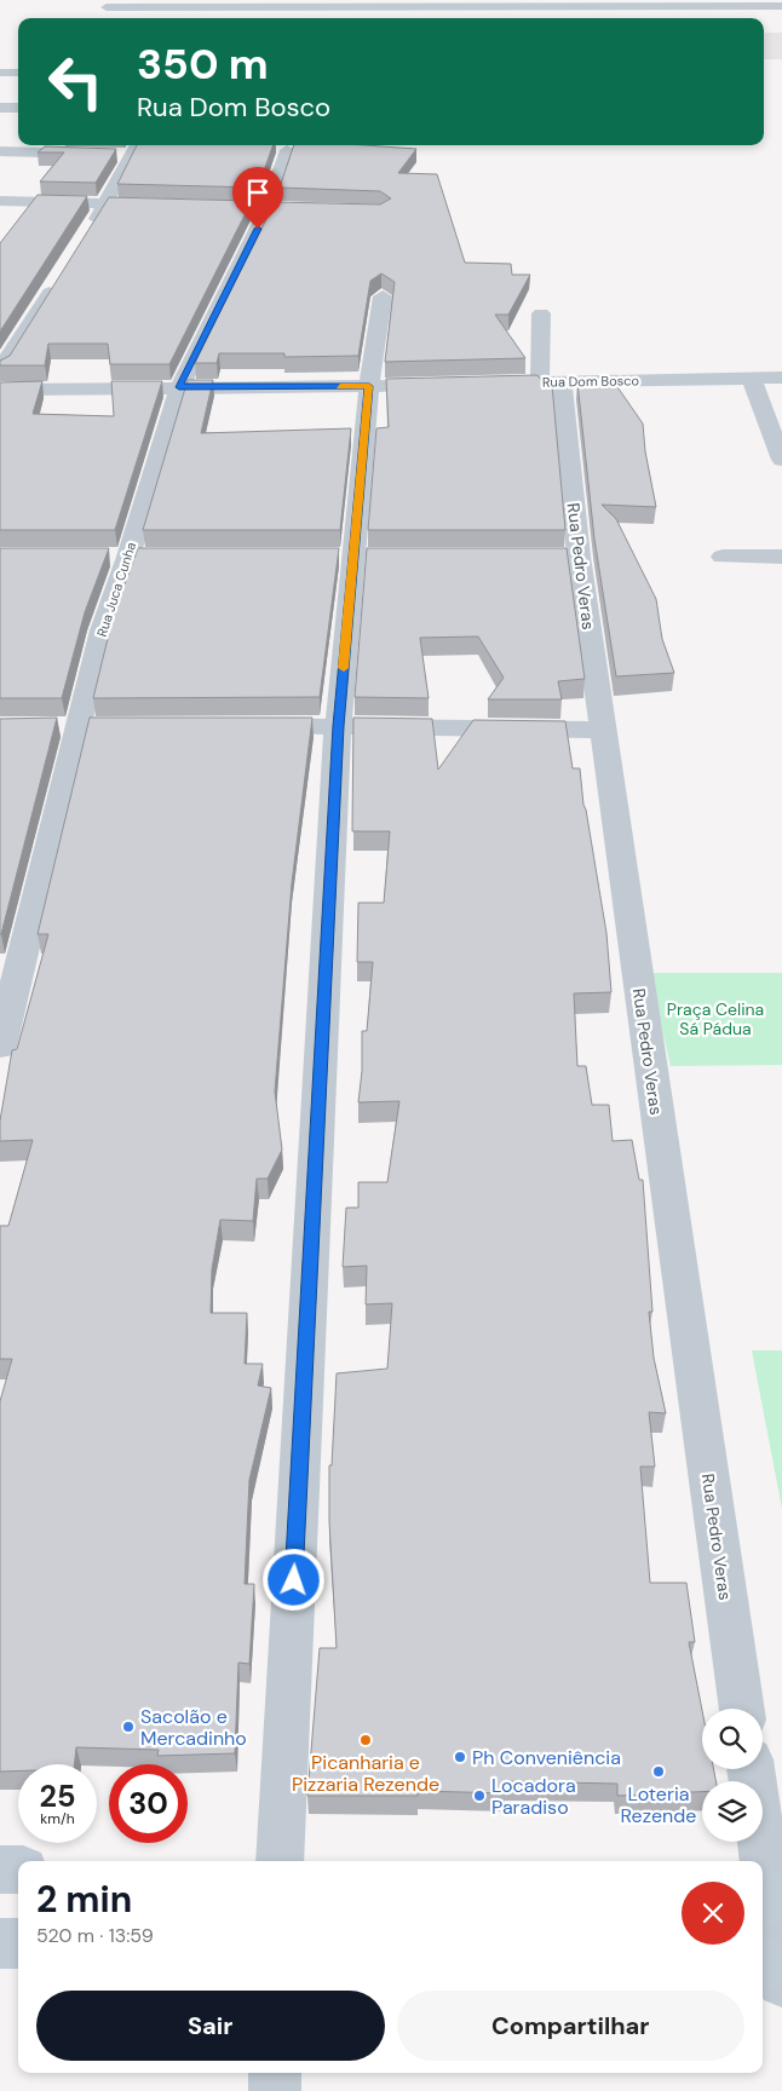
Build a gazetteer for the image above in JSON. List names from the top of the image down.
{
  "streets": {
    "street": ["Rua Dom Bosco", "Rua Pedro Veras", "Rua Juca Cunha"]
  },
  "crossings": [
    ["Rua Dom Bosco", "Rua Pedro Veras"]
  ],
  "parks": ["Praça Celina Sá Pádua"],
  "places": [
    "Sacolão e Mercadinho",
    "Picanharia e Pizzaria Rezende",
    "Ph Conveniência",
    "Loteria Rezende",
    "Locadora Paradiso"
  ],
  "page": {
    "turn": ["350 m", "Rua Dom Bosco"],
    "speed": "25 km/h",
    "limit": "30",
    "heading": ["2 min", "520 m · 13:59"],
    "buttons": ["Sair", "Compartilhar"]
  }
}
